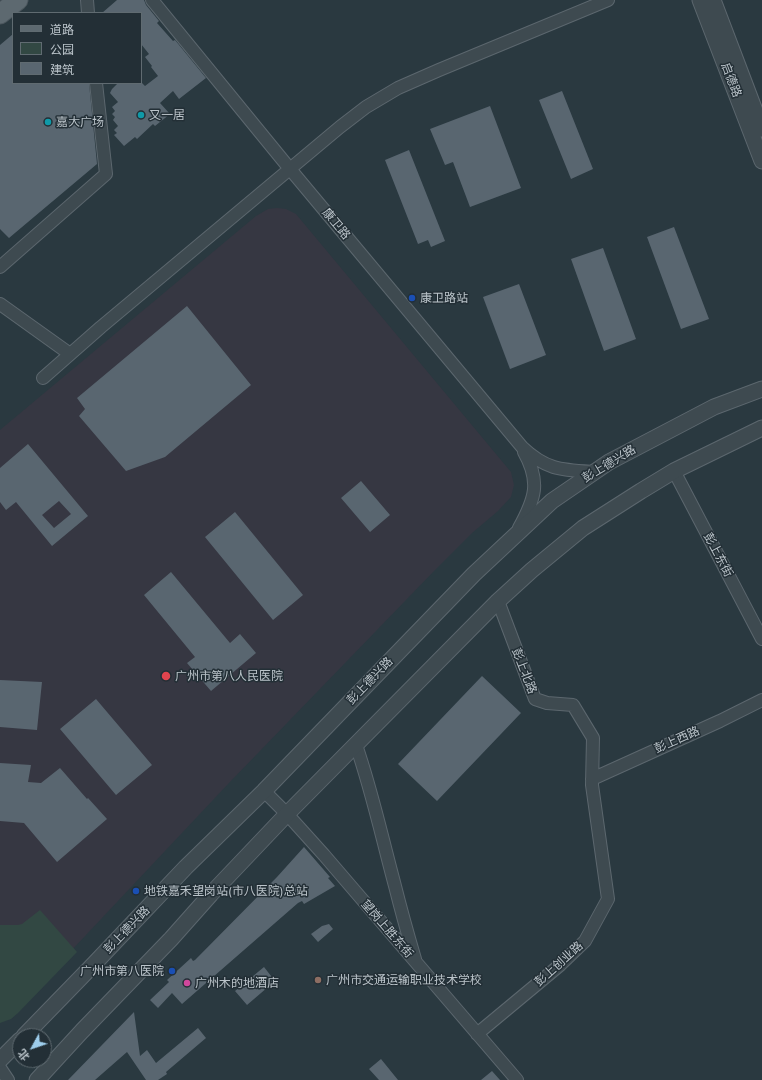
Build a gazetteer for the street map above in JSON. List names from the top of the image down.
{
  "streets": {
    "street": [
      "启德路",
      "康卫路",
      "彭上德兴路",
      "彭上东街",
      "彭上北路",
      "彭上西路",
      "望岗上胜东街",
      "彭上创业路"
    ]
  },
  "crossings": [
    ["彭上德兴路", "望岗上胜东街"],
    ["彭上北路", "彭上西路"],
    ["彭上北路", "彭上创业路"],
    ["彭上西路", "彭上创业路"],
    ["望岗上胜东街", "彭上创业路"]
  ],
  "places": [
    "又一居",
    "嘉大广场",
    "康卫路站",
    "广州市第八人民医院",
    "地铁嘉禾望岗站(市八医院)总站",
    "广州市第八医院",
    "广州市交通运输职业技术学校",
    "广州木的地酒店"
  ],
  "legend": ["道路", "公园", "建筑"],
  "north": "bottom left"
}
